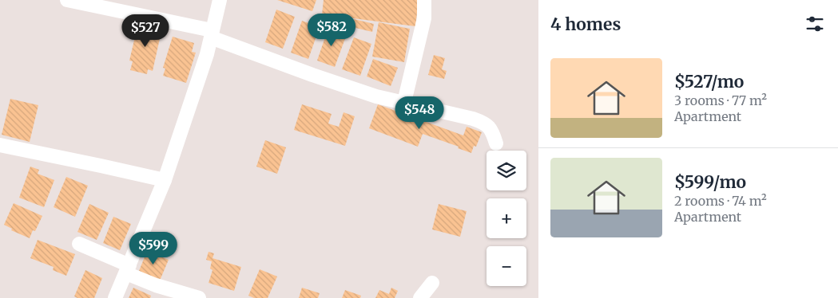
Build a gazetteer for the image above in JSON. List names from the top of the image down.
{
  "page": {
    "heading": "4 homes",
    "price": [
      "$582",
      "$527",
      "$548",
      "$599"
    ],
    "list": [
      {
        "name": "$527/mo",
        "note": "3 rooms · 77 m² · Apartment"
      },
      {
        "name": "$599/mo",
        "note": "2 rooms · 74 m² · Apartment"
      }
    ],
    "map_buttons": ["+", "−"]
  }
}
